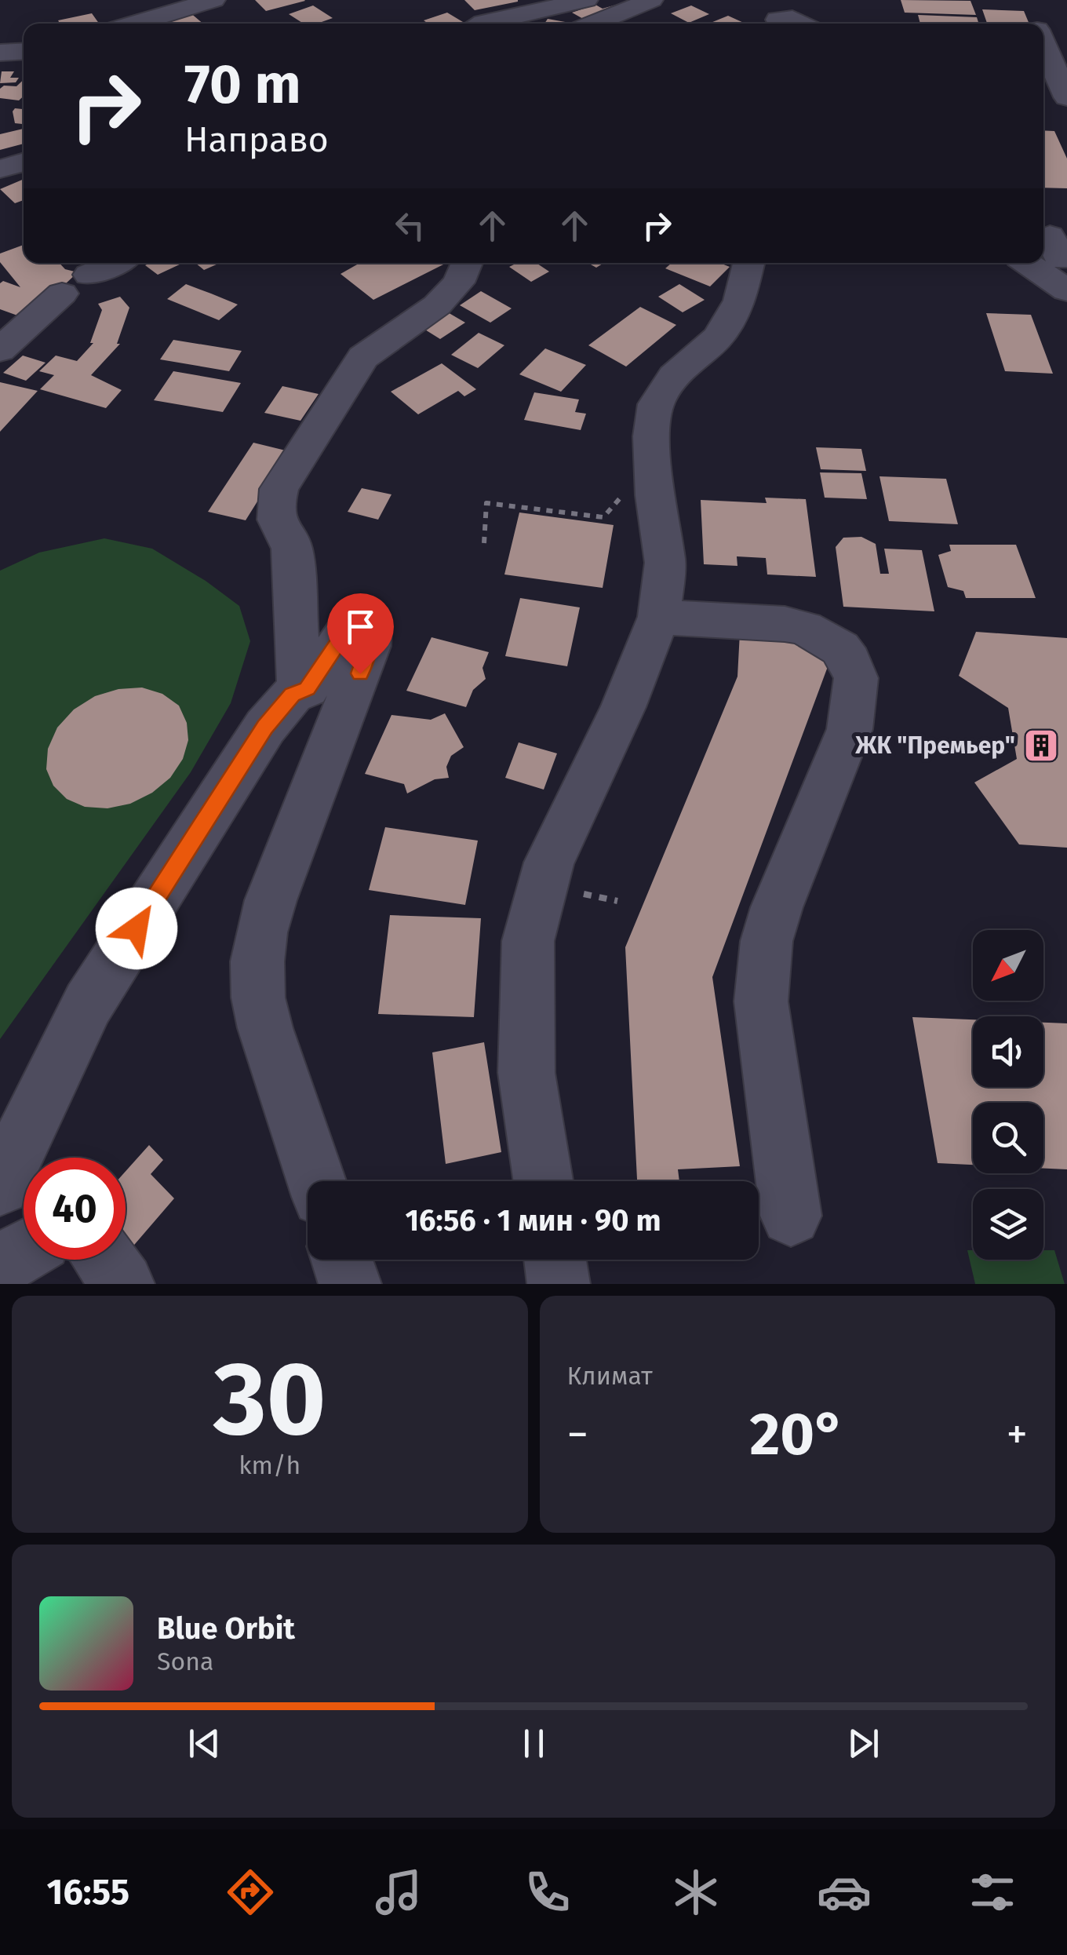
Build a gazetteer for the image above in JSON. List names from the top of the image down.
{
  "places": {
    "building": ["ЖК \"Премьер\""]
  },
  "north": "bottom left",
  "page": {
    "turn": ["70 m", "Направо"],
    "limit": "40",
    "trip": "16:56 · 1 мин · 90 m",
    "tile": [
      ["30", "km/h"],
      "Климат"
    ],
    "heat": ["−", "20°", "+"],
    "song": ["Blue Orbit", "Sona"],
    "tabs": "16:55"
  }
}
